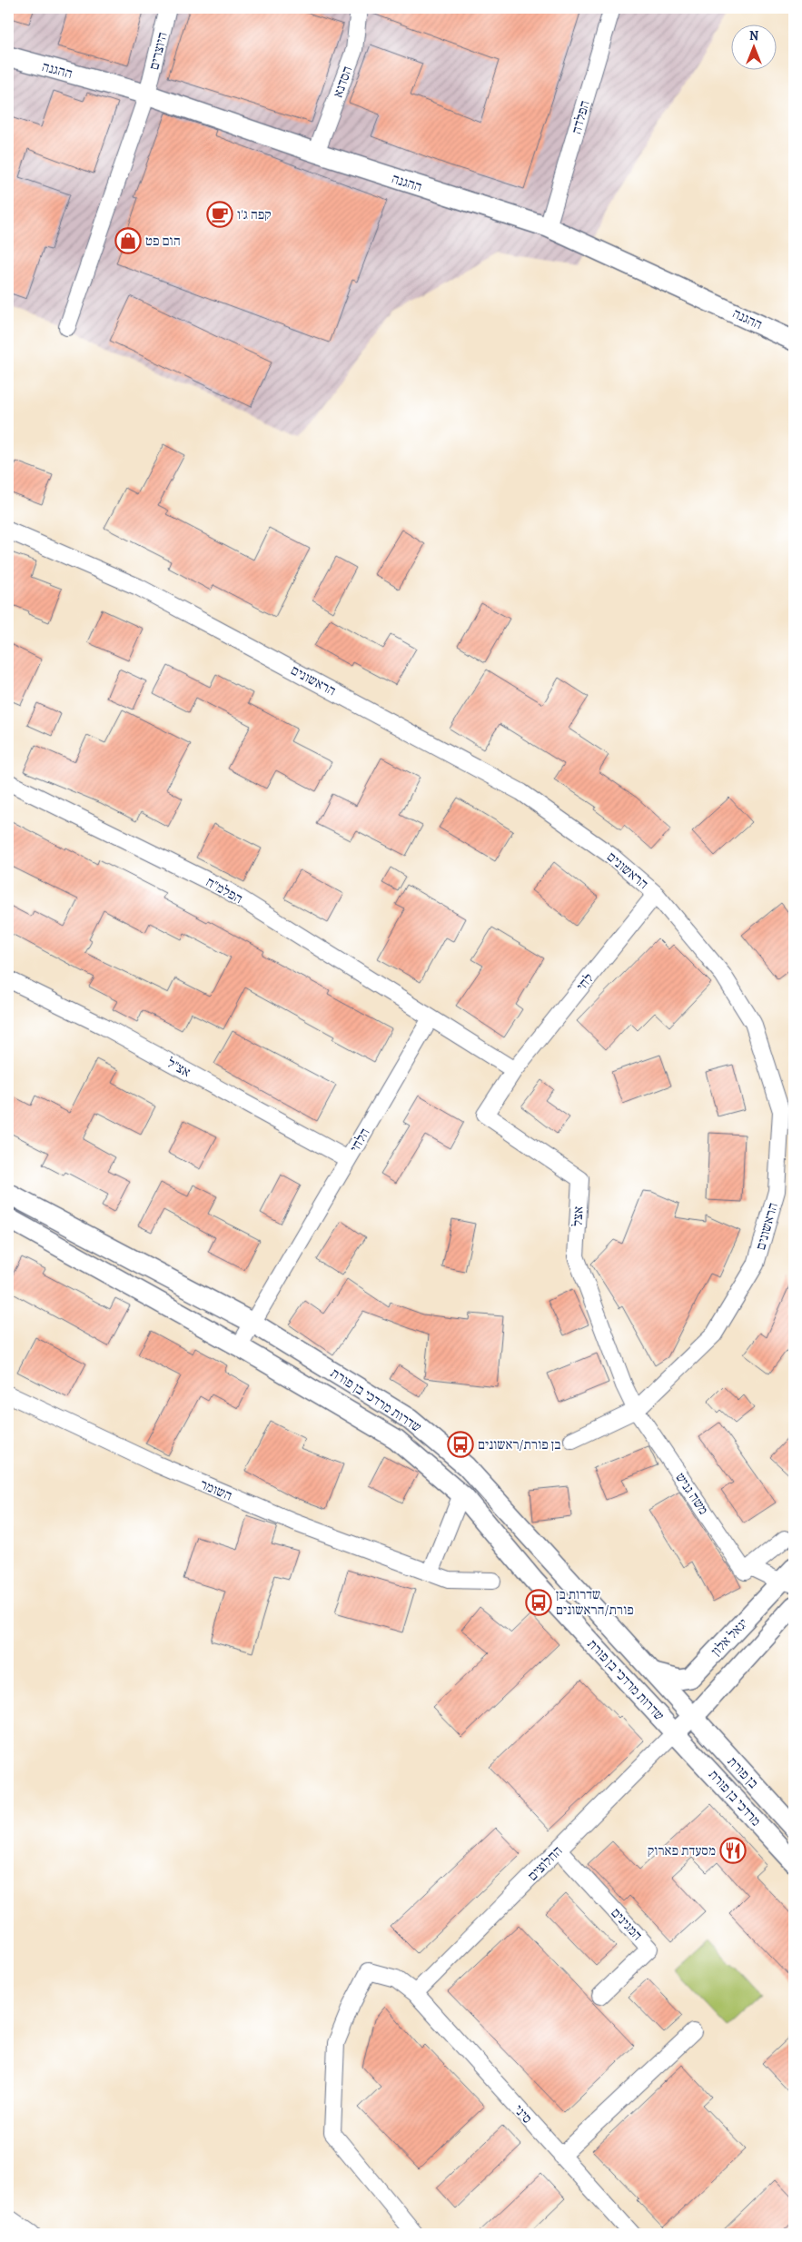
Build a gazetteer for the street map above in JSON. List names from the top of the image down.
{
  "streets": {
    "street": [
      "היוצרים",
      "ההגנה",
      "הסדנא",
      "הפלדה",
      "הראשונים",
      "הפלמ\"ח",
      "לחי",
      "אצ\"ל",
      "הלחי",
      "אצל",
      "שדרות מרדכי בן פורת",
      "השומר",
      "משה גניש",
      "יגאל אלון",
      "בן פורת",
      "מרדכי בן פורת",
      "החלוצים",
      "המגינים",
      "סיני"
    ]
  },
  "crossings": [
    ["היוצרים", "ההגנה"],
    ["ההגנה", "הסדנא"],
    ["ההגנה", "הפלדה"],
    ["הראשונים", "לחי"],
    ["הראשונים", "אצל"],
    ["הראשונים", "משה גניש"],
    ["הפלמ\"ח", "הלחי"],
    ["לחי", "אצל"],
    ["אצ\"ל", "הלחי"],
    ["הלחי", "שדרות מרדכי בן פורת"],
    ["אצל", "משה גניש"],
    ["שדרות מרדכי בן פורת", "יגאל אלון"],
    ["שדרות מרדכי בן פורת", "בן פורת"],
    ["שדרות מרדכי בן פורת", "מרדכי בן פורת"],
    ["שדרות מרדכי בן פורת", "החלוצים"],
    ["משה גניש", "יגאל אלון"],
    ["יגאל אלון", "בן פורת"],
    ["יגאל אלון", "מרדכי בן פורת"],
    ["יגאל אלון", "החלוצים"],
    ["מרדכי בן פורת", "החלוצים"],
    ["החלוצים", "המגינים"],
    ["החלוצים", "סיני"]
  ],
  "places": {
    "cafe": ["קפה ג'ו"],
    "shop": ["הום פט"],
    "bus stop": ["בן פורת/ראשונים", "שדרות בן פורת/הראשונים"],
    "restaurant": ["מסעדת פארוק"]
  },
  "north": "top"
}
